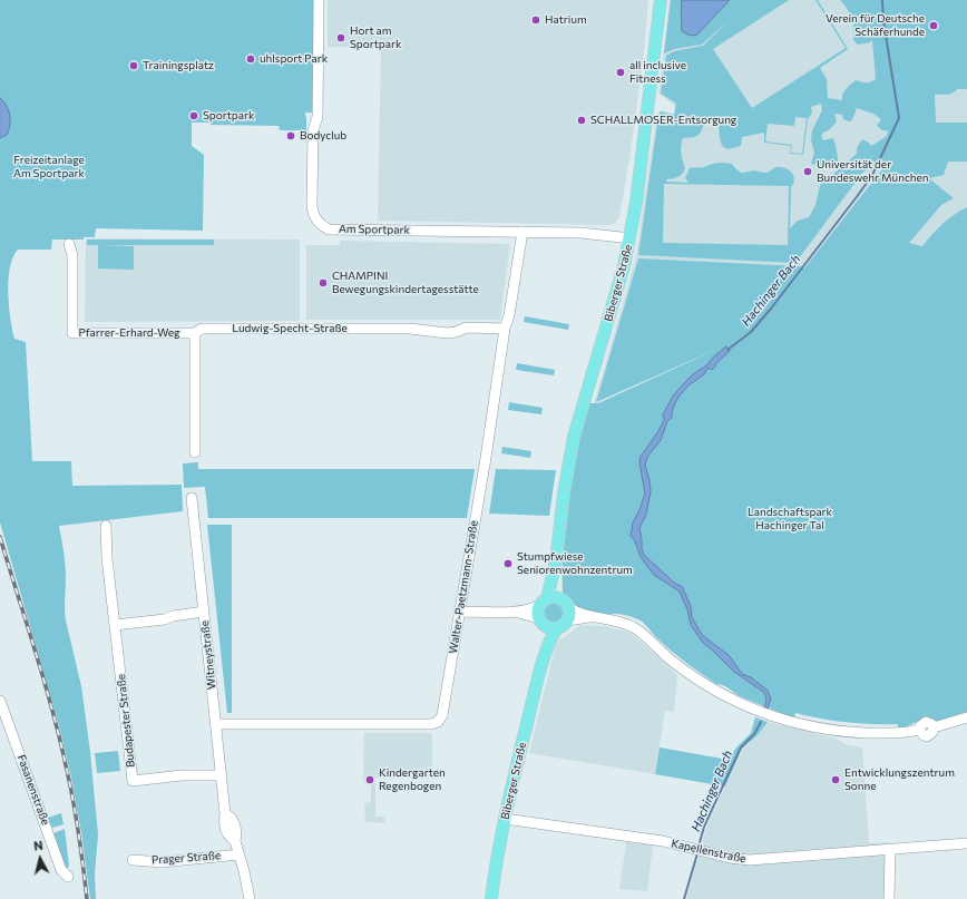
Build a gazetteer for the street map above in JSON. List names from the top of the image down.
{
  "streets": {
    "main road": ["Biberger Straße"],
    "street": [
      "Am Sportpark",
      "Ludwig-Specht-Straße",
      "Pfarrer-Erhard-Weg",
      "Walter-Paetzmann-Straße",
      "Witneystraße",
      "Budapester Straße",
      "Fasanenstraße",
      "Kapellenstraße",
      "Prager Straße"
    ]
  },
  "crossings": [
    ["Am Sportpark", "Biberger Straße"],
    ["Am Sportpark", "Walter-Paetzmann-Straße"],
    ["Biberger Straße", "Kapellenstraße"],
    ["Ludwig-Specht-Straße", "Pfarrer-Erhard-Weg"],
    ["Ludwig-Specht-Straße", "Walter-Paetzmann-Straße"],
    ["Walter-Paetzmann-Straße", "Witneystraße"],
    ["Witneystraße", "Budapester Straße"],
    ["Witneystraße", "Prager Straße"]
  ],
  "water": ["Hachinger Bach"],
  "parks": ["Freizeitanlage Am Sportpark", "Landschaftspark Hachinger Tal"],
  "places": [
    "Hatrium",
    "Verein für Deutsche Schäferhunde",
    "Hort am Sportpark",
    "uhlsport Park",
    "Trainingsplatz",
    "all inclusive Fitness",
    "Sportpark",
    "SCHALLMOSER-Entsorgung",
    "Bodyclub",
    "Universität der Bundeswehr München",
    "CHAMPINI Bewegungskindertagesstätte",
    "Stumpfwiese Seniorenwohnzentrum",
    "Kindergarten Regenbogen",
    "Entwicklungszentrum Sonne"
  ],
  "north": "top"
}
